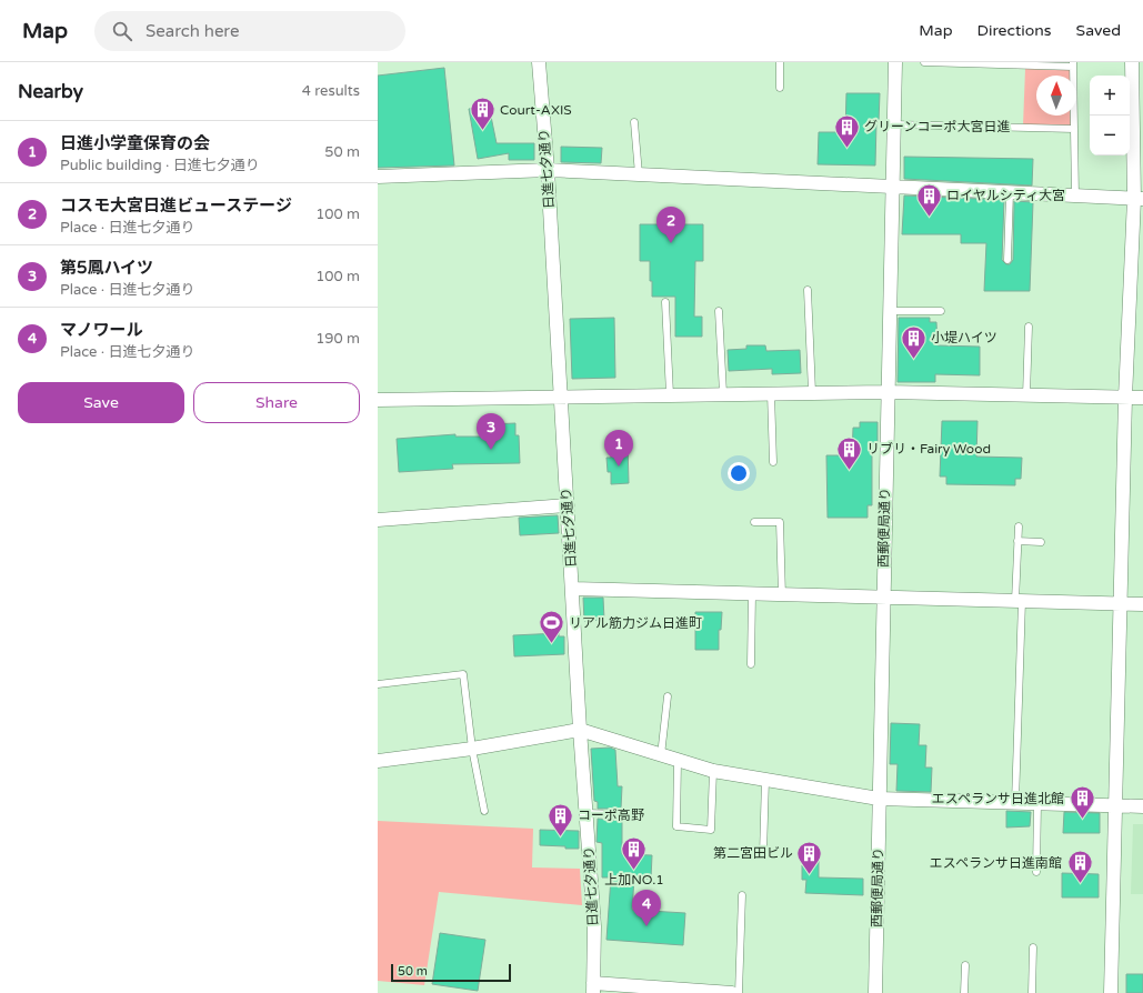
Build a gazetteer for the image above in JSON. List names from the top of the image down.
{
  "streets": {
    "street": ["日進七夕通り", "西郵便局通り"]
  },
  "places": {
    "building": [
      "Court-AXIS",
      "グリーンコーポ大宮日進",
      "ロイヤルシティ大宮",
      "小堤ハイツ",
      "リブリ・Fairy Wood",
      "エスペランサ日進北館",
      "コーポ高野",
      "上加NO.1",
      "第二宮田ビル",
      "エスペランサ日進南館"
    ],
    "sports": ["リアル筋力ジム日進町"]
  },
  "scale_bar": "50 m",
  "north": "top",
  "page": {
    "header": "Map",
    "search": "Search here",
    "nav": ["Map", "Directions", "Saved"],
    "heading": ["Nearby", "4 results"],
    "map_buttons": ["+", "−"],
    "list": [
      {
        "mark": "1",
        "name": "日進小学童保育の会",
        "note": "Public building · 日進七夕通り",
        "value": "50 m"
      },
      {
        "mark": "2",
        "name": "コスモ大宮日進ビューステージ",
        "note": "Place · 日進七夕通り",
        "value": "100 m"
      },
      {
        "mark": "3",
        "name": "第5鳳ハイツ",
        "note": "Place · 日進七夕通り",
        "value": "100 m"
      },
      {
        "mark": "4",
        "name": "マノワール",
        "note": "Place · 日進七夕通り",
        "value": "190 m"
      }
    ],
    "pins": [
      "2",
      "3",
      "1",
      "4"
    ],
    "buttons": ["Save", "Share"],
    "scale": "50 m"
  }
}
